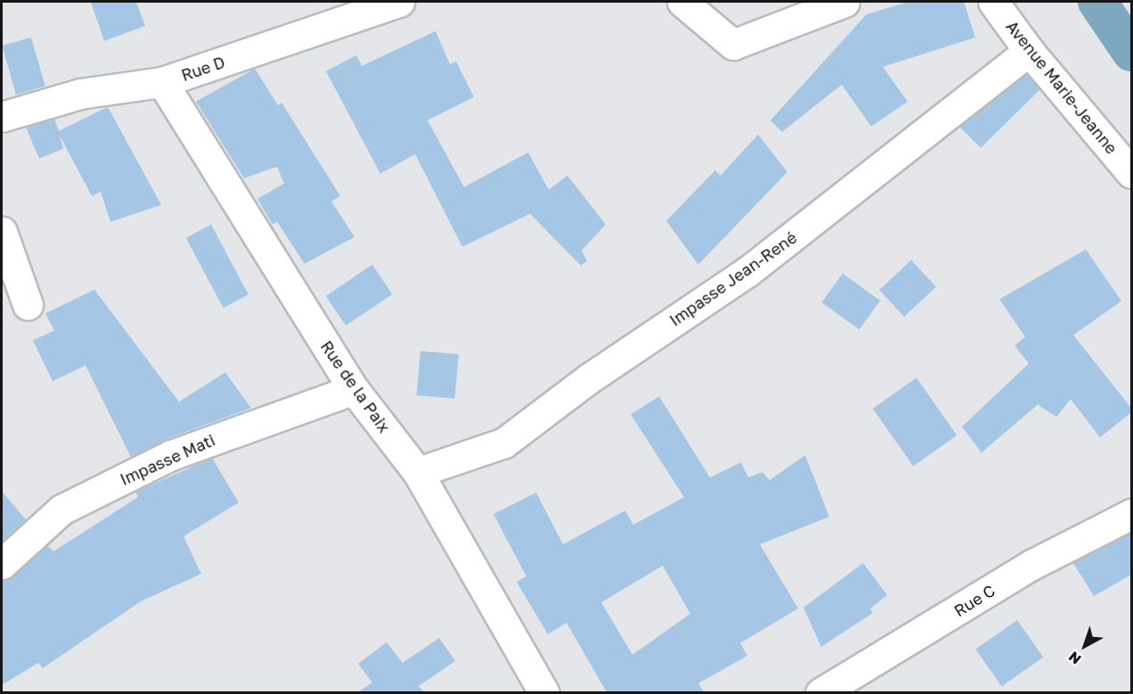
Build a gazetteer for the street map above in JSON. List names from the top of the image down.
{
  "streets": {
    "street": [
      "Rue D",
      "Avenue Marie-Jeanne",
      "Impasse Jean-René",
      "Rue de la Paix",
      "Impasse Mati",
      "Rue C"
    ]
  },
  "crossings": [
    ["Rue D", "Rue de la Paix"],
    ["Avenue Marie-Jeanne", "Impasse Jean-René"],
    ["Impasse Jean-René", "Rue de la Paix"],
    ["Rue de la Paix", "Impasse Mati"]
  ],
  "north": "bottom left"
}
